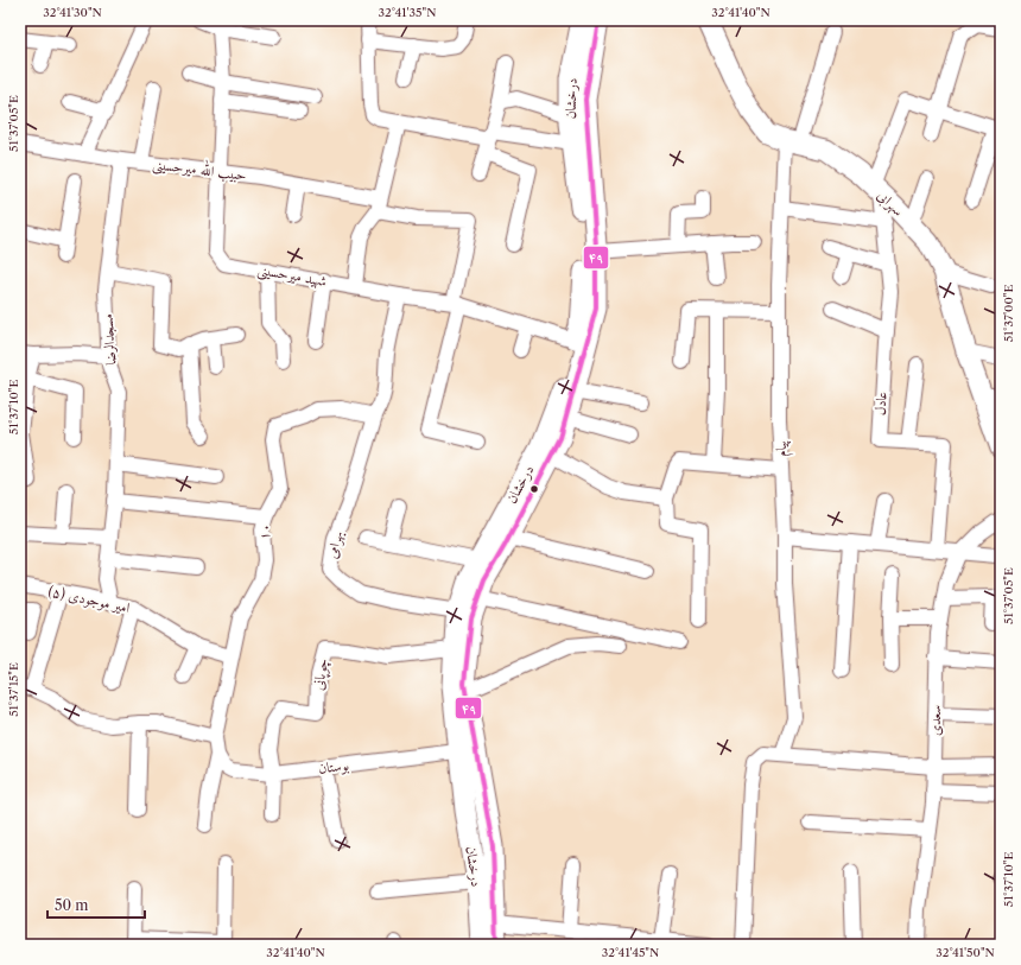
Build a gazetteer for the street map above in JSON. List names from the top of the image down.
{
  "streets": {
    "main road": ["درخشان", "سهرابی"],
    "street": [
      "حبیب الله میرحسینی",
      "شهید میرحسینی",
      "مسجدالرضا",
      "عادل",
      "پیام",
      "۱۰",
      "بهرامی",
      "امیر موجودی (۵)",
      "چوپانی",
      "سعدی",
      "بوستان"
    ]
  },
  "crossings": [
    ["درخشان", "شهید میرحسینی"],
    ["درخشان", "بهرامی"],
    ["درخشان", "چوپانی"],
    ["درخشان", "بوستان"],
    ["حبیب الله میرحسینی", "شهید میرحسینی"],
    ["حبیب الله میرحسینی", "مسجدالرضا"],
    ["سهرابی", "عادل"],
    ["سهرابی", "پیام"],
    ["مسجدالرضا", "امیر موجودی (۵)"],
    ["۱۰", "بهرامی"],
    ["۱۰", "امیر موجودی (۵)"],
    ["چوپانی", "بوستان"]
  ],
  "lines": ["transit line ۴۹"],
  "scale_bar": "50 m",
  "coordinates": [
    "32°41'30\"N",
    "32°41'35\"N",
    "32°41'40\"N",
    "51°37'05\"E",
    "51°37'00\"E",
    "51°37'10\"E",
    "51°37'15\"E",
    "32°41'45\"N",
    "32°41'50\"N"
  ]
}
